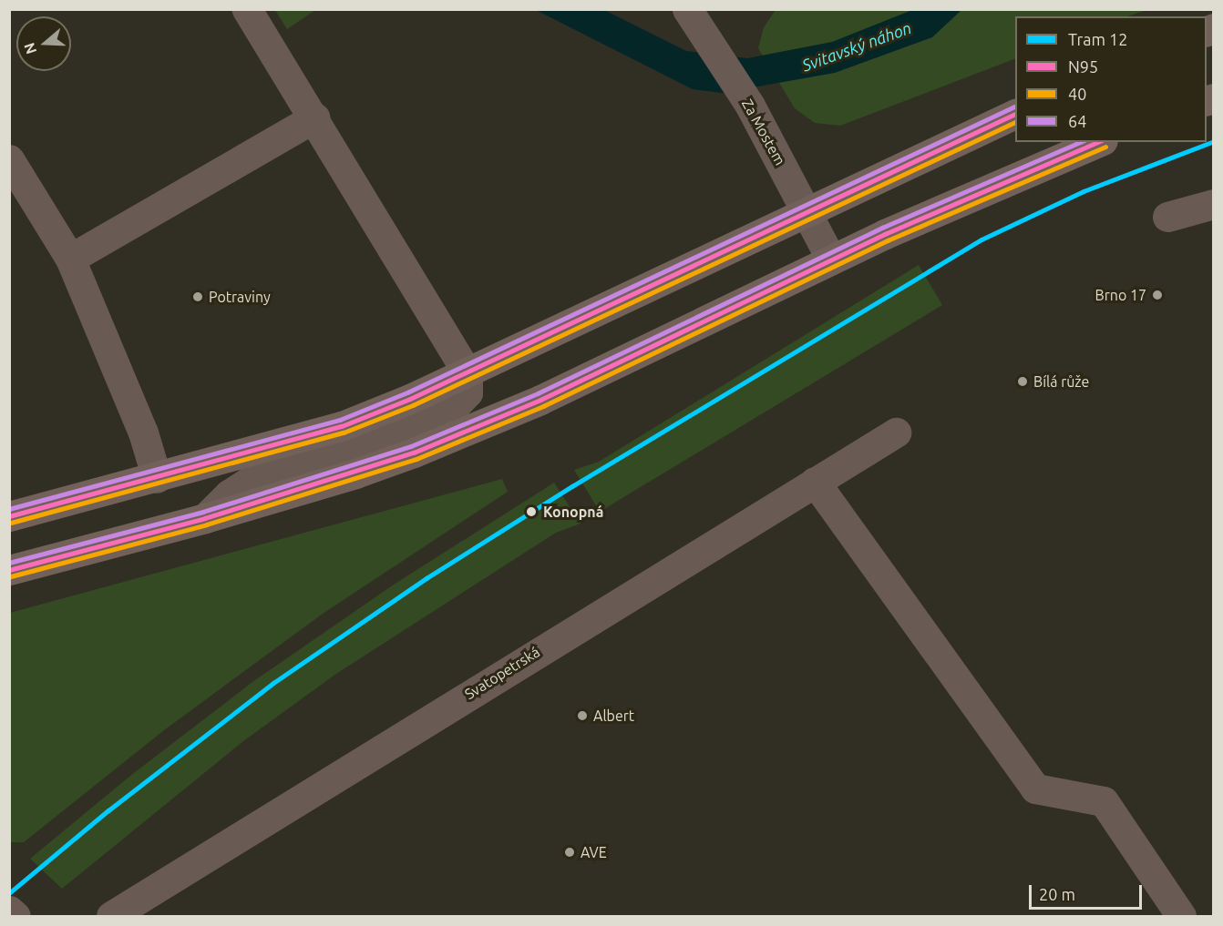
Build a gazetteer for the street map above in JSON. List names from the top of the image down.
{
  "streets": {
    "street": ["Za Mostem", "Svatopetrská"]
  },
  "water": ["Svitavský náhon"],
  "places": [
    "Brno 17",
    "Potraviny",
    "Bílá růže",
    "Konopná",
    "Albert",
    "AVE"
  ],
  "lines": [
    "transit line 64",
    "transit line N95",
    "transit line 40",
    "tram line 12"
  ],
  "legend": [
    "Tram 12",
    "N95",
    "40",
    "64"
  ],
  "scale_bar": "20 m",
  "north": "left"
}
